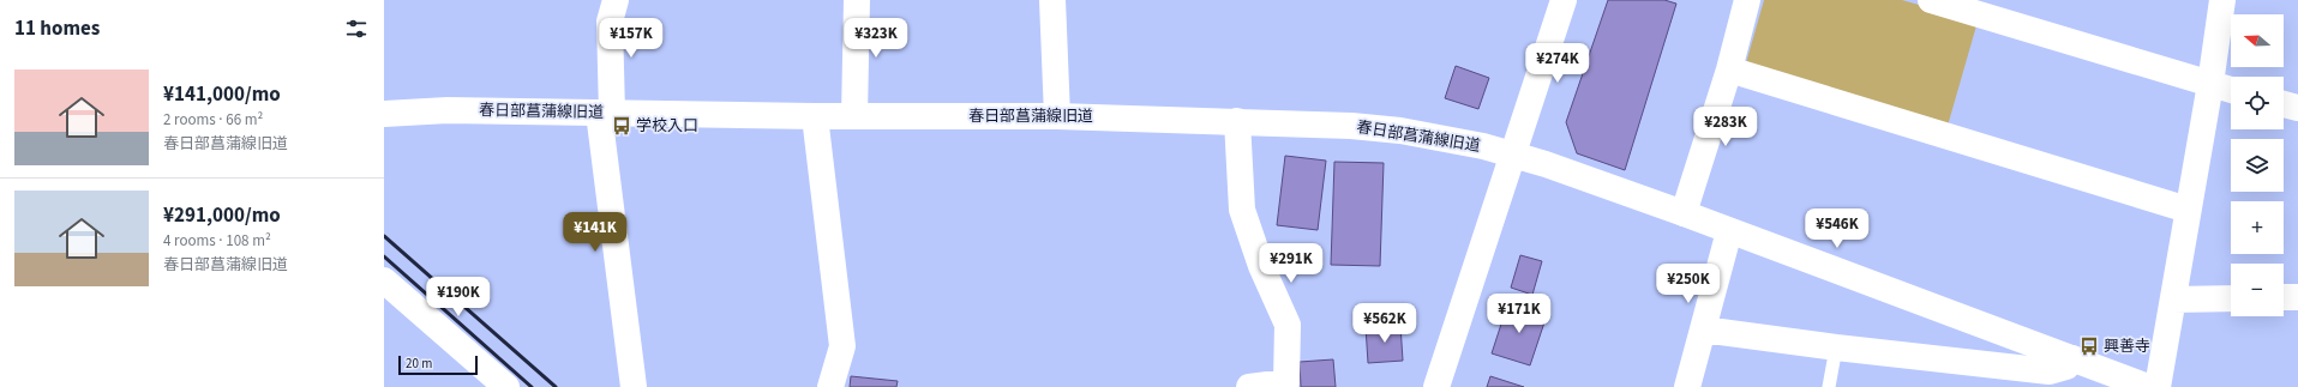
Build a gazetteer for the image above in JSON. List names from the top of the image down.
{
  "streets": {
    "street": ["春日部菖蒲線旧道"]
  },
  "places": {
    "bus stop": ["学校入口", "興善寺"]
  },
  "scale_bar": "20 m",
  "north": "left",
  "page": {
    "heading": "11 homes",
    "map_buttons": ["+", "−"],
    "price": [
      "¥157K",
      "¥323K",
      "¥274K",
      "¥283K",
      "¥546K",
      "¥141K",
      "¥291K",
      "¥250K",
      "¥190K",
      "¥171K",
      "¥562K"
    ],
    "list": [
      {
        "name": "¥141,000/mo",
        "note": "2 rooms · 66 m² · 春日部菖蒲線旧道"
      },
      {
        "name": "¥291,000/mo",
        "note": "4 rooms · 108 m² · 春日部菖蒲線旧道"
      }
    ],
    "scale": "20 m"
  }
}
